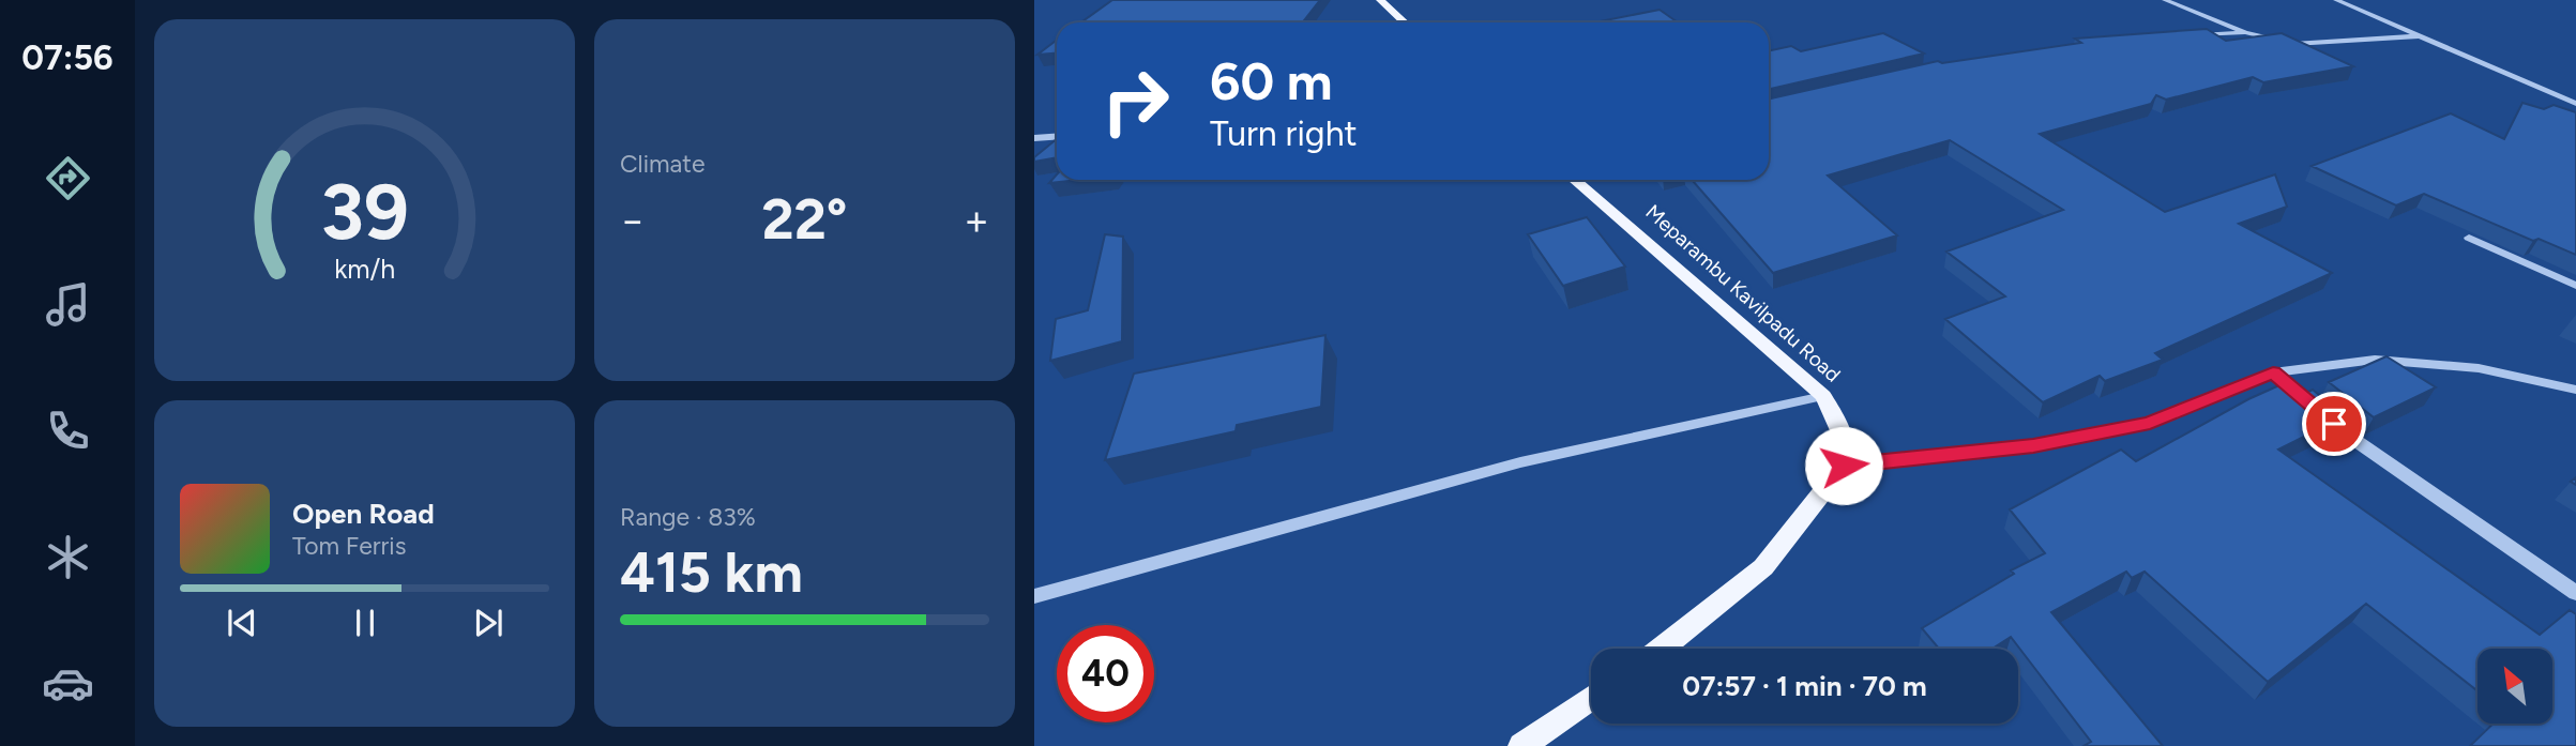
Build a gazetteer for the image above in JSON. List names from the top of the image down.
{
  "streets": {
    "main road": ["Meparambu Kavilpadu Road"]
  },
  "north": "top left",
  "page": {
    "tabs": "07:56",
    "tile": [
      "Climate",
      ["Range · 83%", "415 km"]
    ],
    "turn": ["60 m", "Turn right"],
    "heat": ["−", "22°", "+"],
    "song": ["Open Road", "Tom Ferris"],
    "limit": "40",
    "trip": "07:57 · 1 min · 70 m",
    "gauge": ["39", "km/h"]
  }
}
